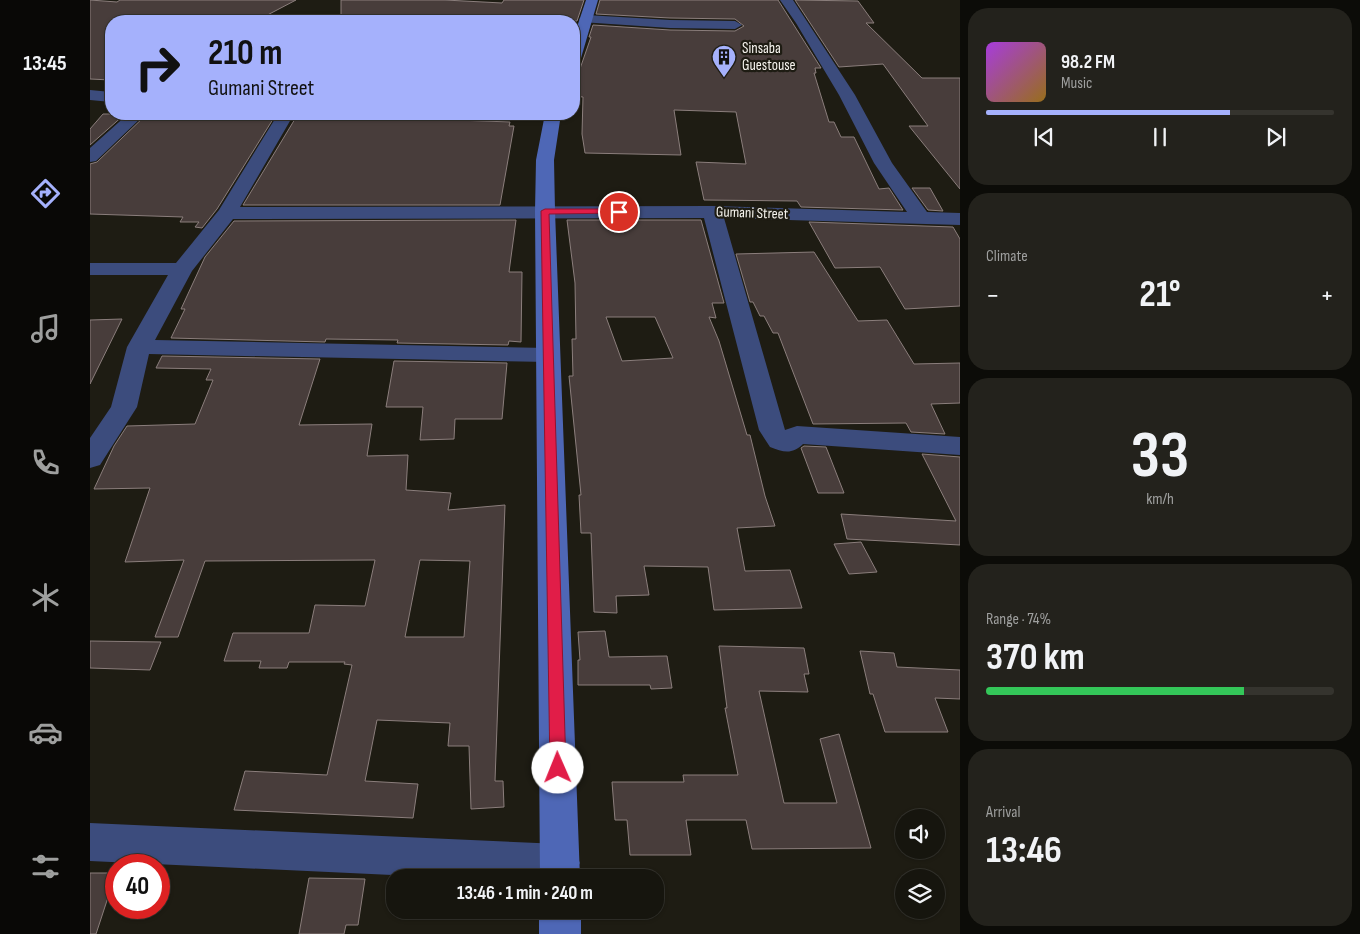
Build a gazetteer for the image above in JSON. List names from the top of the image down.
{
  "streets": {
    "street": ["Gumani Street"]
  },
  "places": {
    "building": ["Sinsaba Guestouse"]
  },
  "page": {
    "tabs": "13:45",
    "turn": ["210 m", "Gumani Street"],
    "song": ["98.2 FM", "Music"],
    "tile": [
      "Climate",
      ["33", "km/h"],
      ["Range · 74%", "370 km"],
      ["Arrival", "13:46"]
    ],
    "heat": ["−", "21°", "+"],
    "limit": "40",
    "trip": "13:46 · 1 min · 240 m"
  }
}
